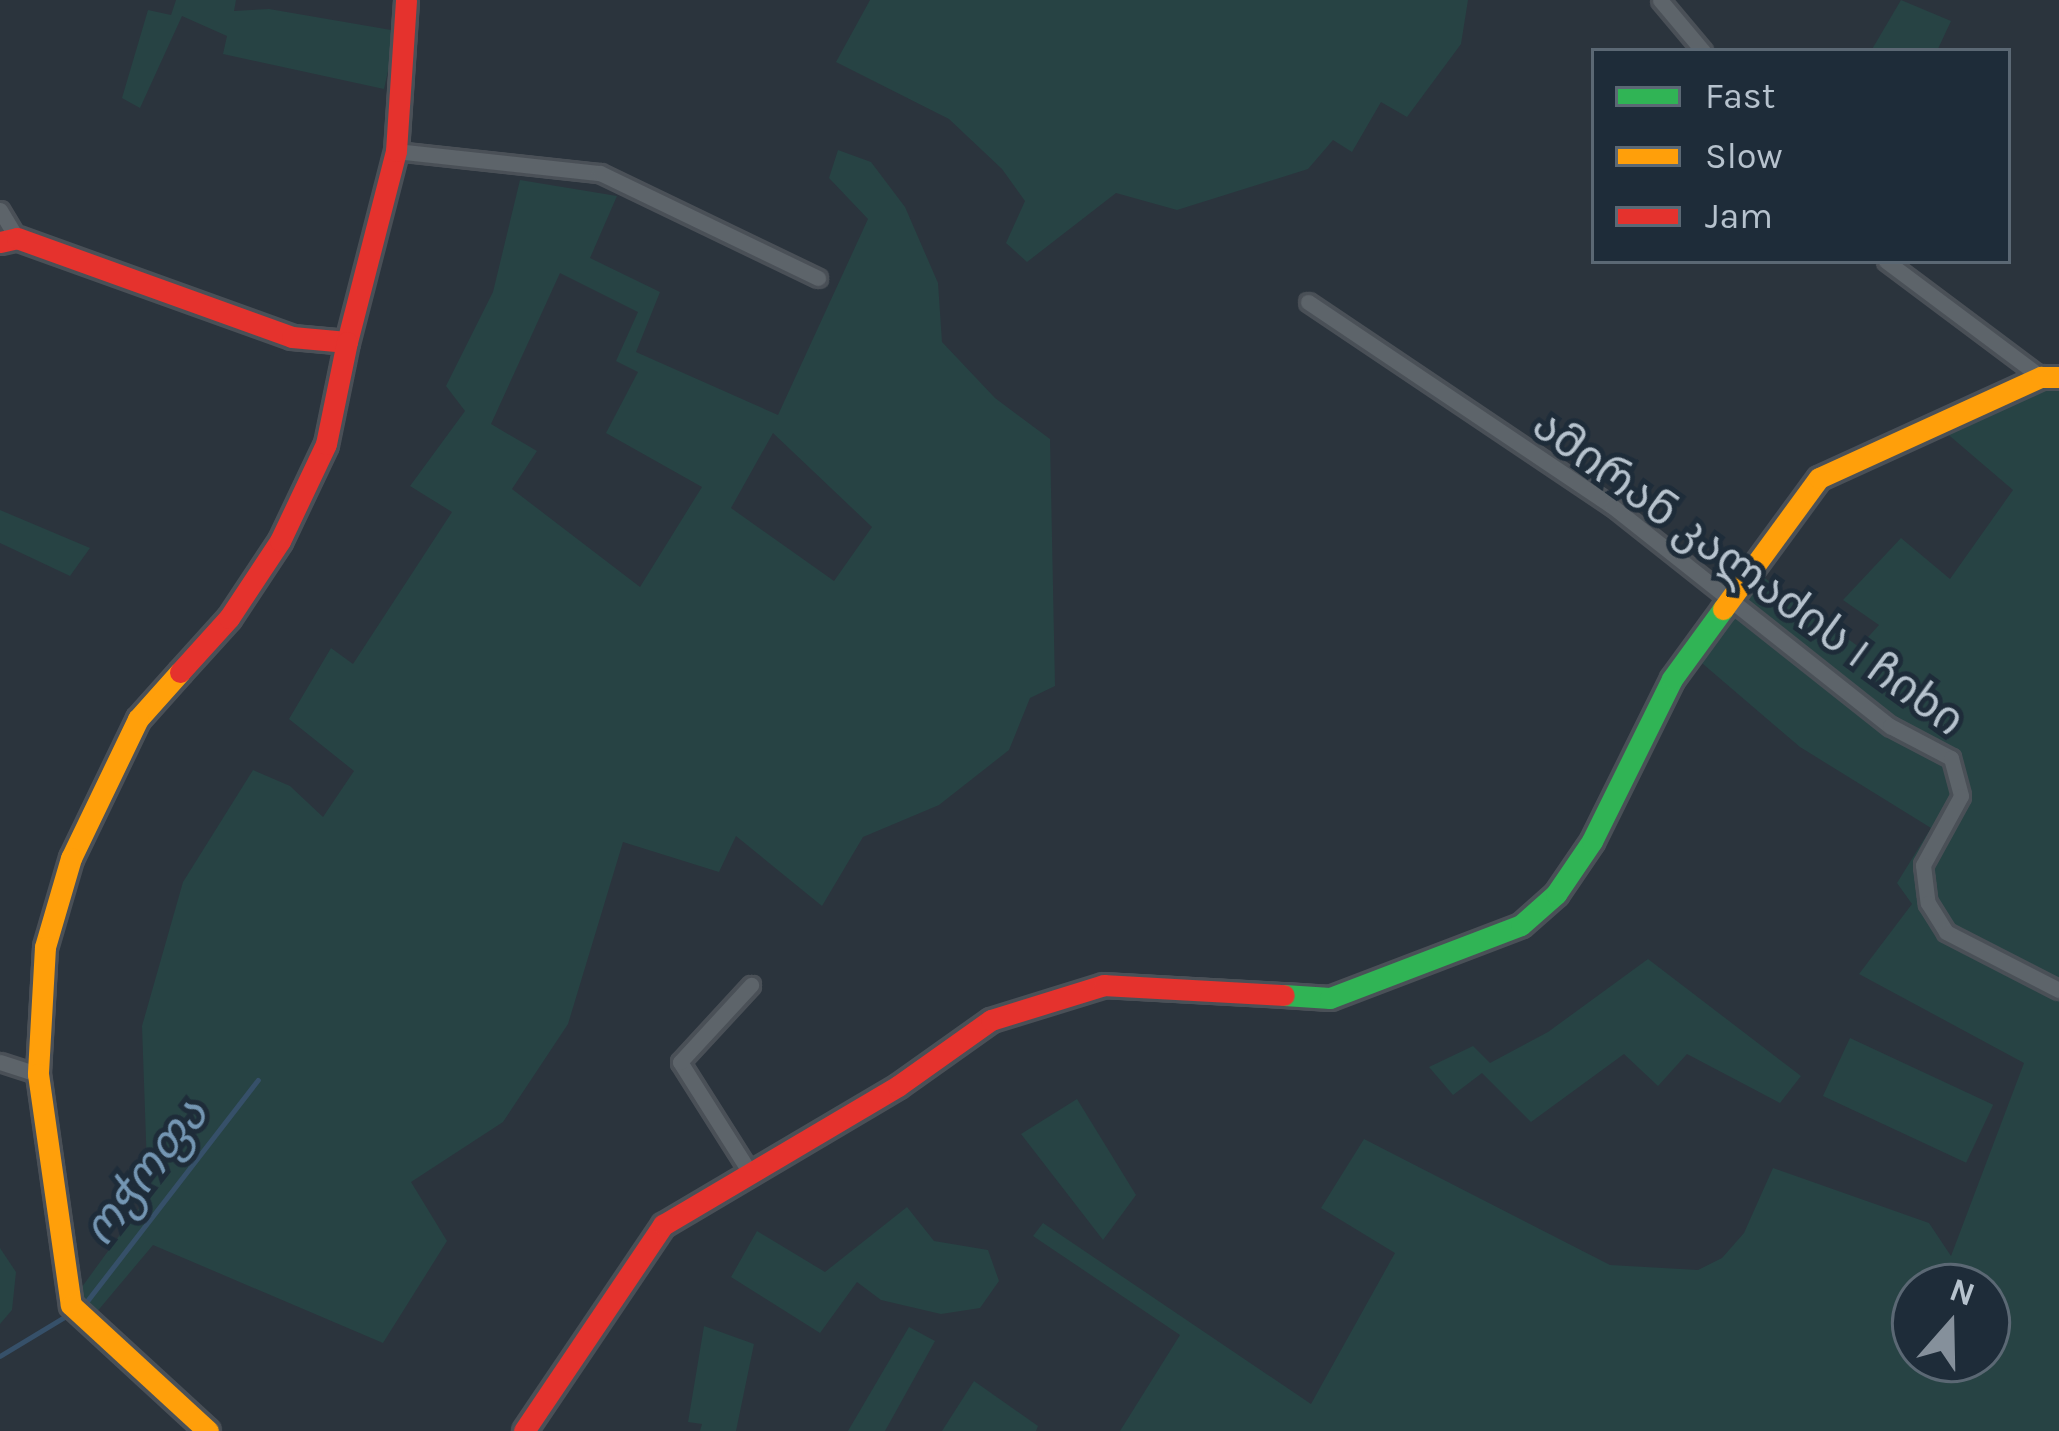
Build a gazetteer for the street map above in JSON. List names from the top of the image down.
{
  "streets": {
    "street": ["ამირან კალაძის I ჩიხი"]
  },
  "water": ["ოჭოფა"],
  "legend": ["Fast", "Slow", "Jam"],
  "north": "top"
}
